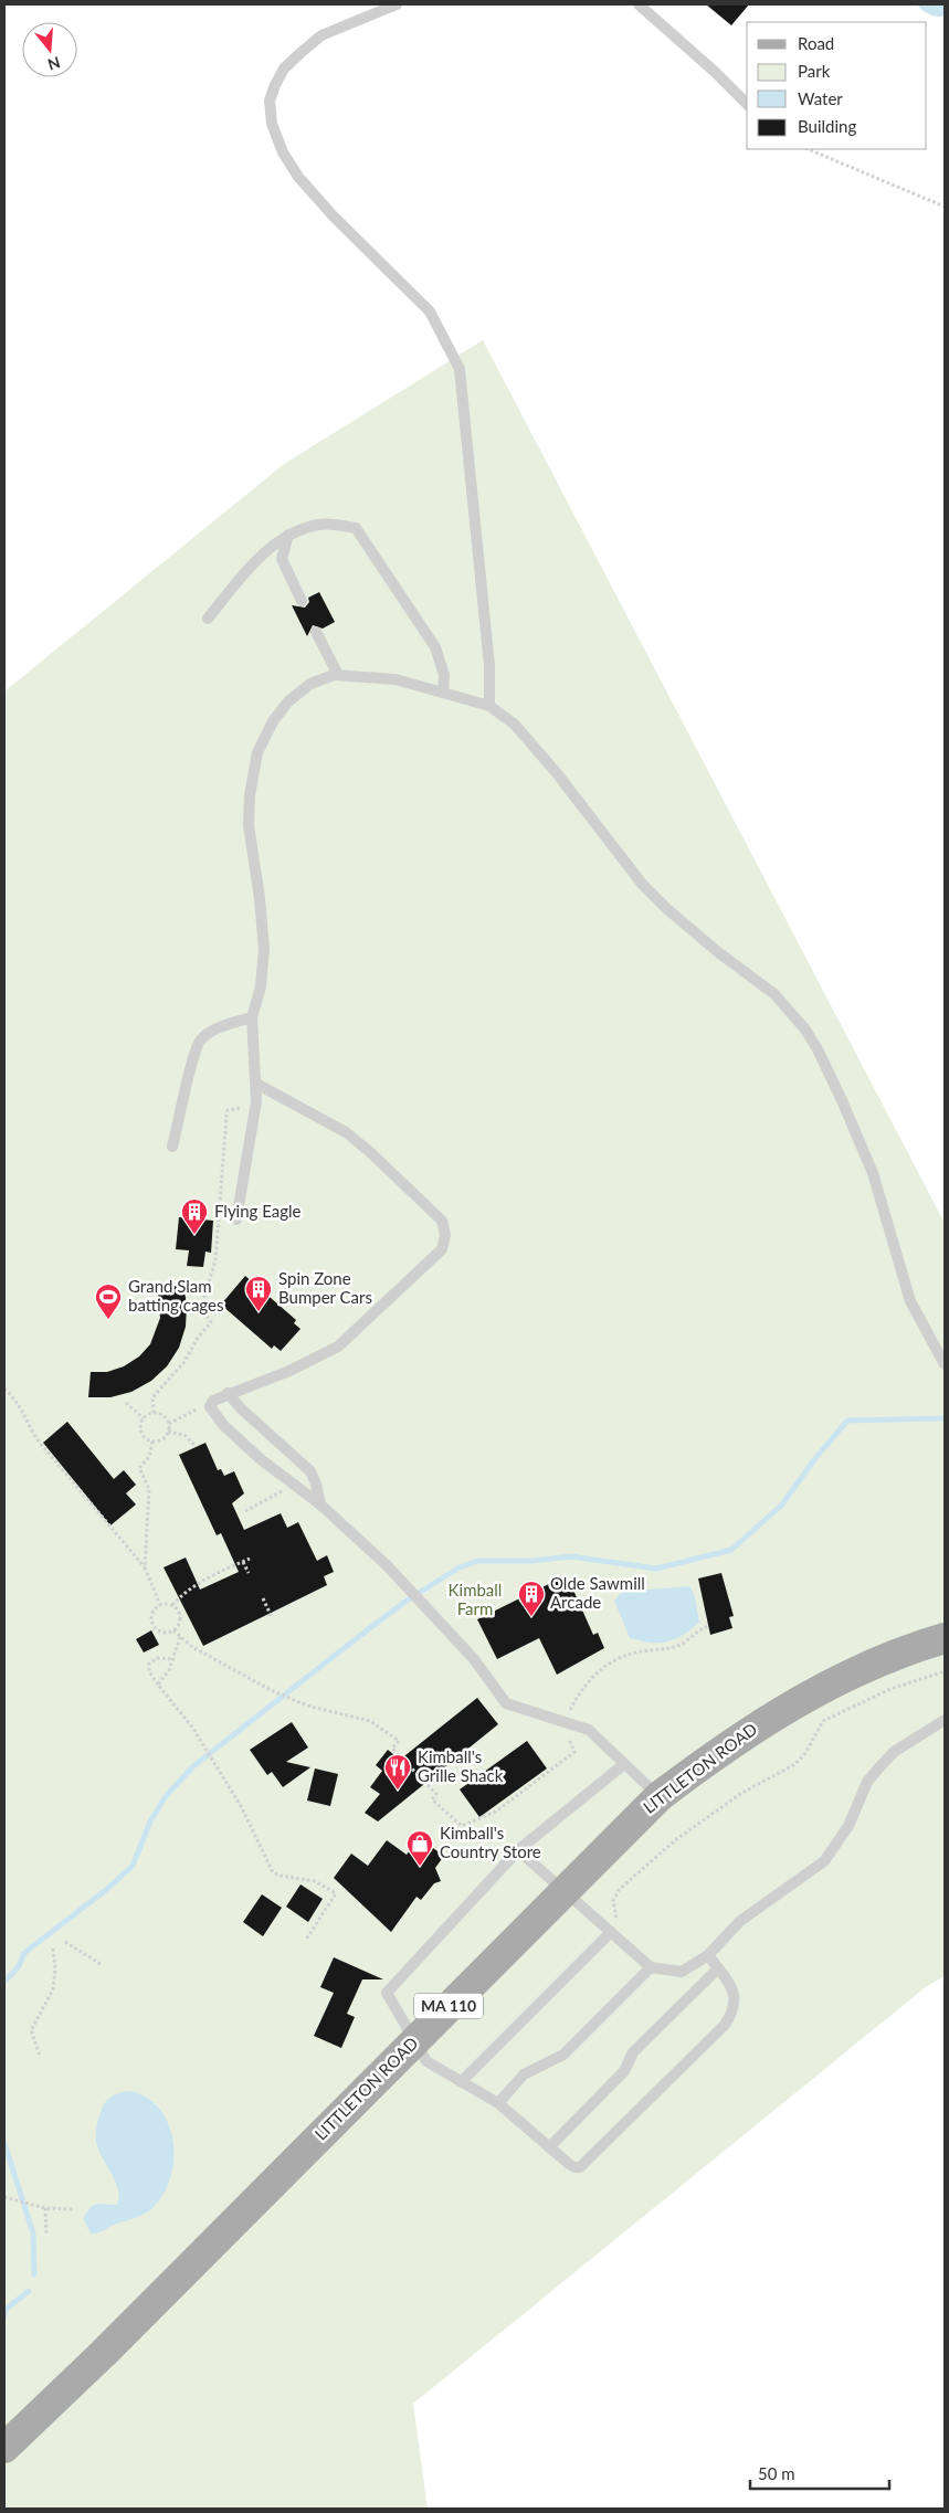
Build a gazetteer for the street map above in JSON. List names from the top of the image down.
{
  "streets": {
    "main road": ["LITTLETON ROAD", "MA 110"]
  },
  "parks": ["Kimball Farm"],
  "places": {
    "building": ["Flying Eagle", "Spin Zone Bumper Cars", "Olde Sawmill Arcade"],
    "sports": ["Grand Slam batting cages"],
    "restaurant": ["Kimball's Grille Shack"],
    "shop": ["Kimball's Country Store"]
  },
  "legend": [
    "Road",
    "Park",
    "Water",
    "Building"
  ],
  "scale_bar": "50 m",
  "north": "bottom"
}
